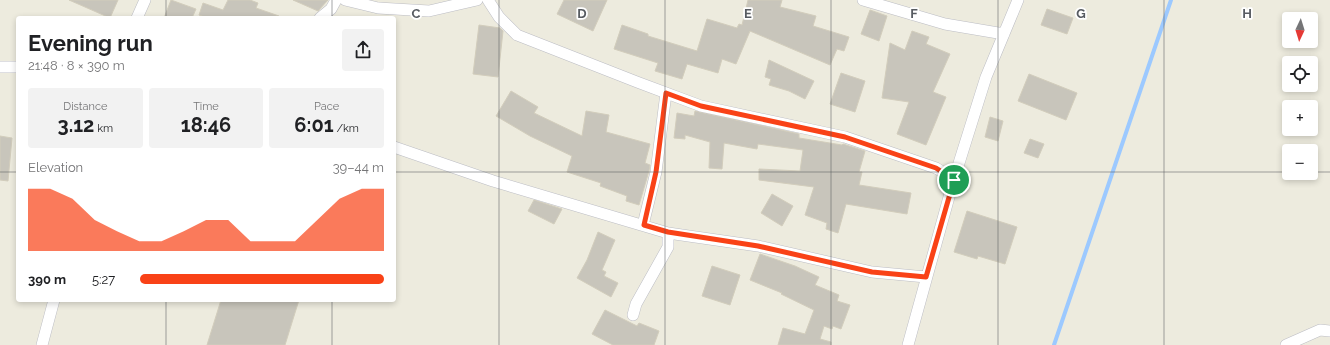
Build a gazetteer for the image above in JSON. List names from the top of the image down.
{
  "north": "bottom",
  "page": {
    "map_buttons": ["+", "−"],
    "heading": ["Evening run", "21:48 · 8 × 390 m"],
    "stats": [
      ["Distance", "3.12 km"],
      ["Time", "18:46"],
      ["Pace", "6:01 /km"]
    ],
    "chart": ["Elevation", "39–44 m"],
    "list": [
      {
        "name": "390 m",
        "note": "5:27"
      }
    ]
  },
  "grid": {
    "columns": [
      "C",
      "D",
      "E",
      "F",
      "G",
      "H"
    ]
  }
}
